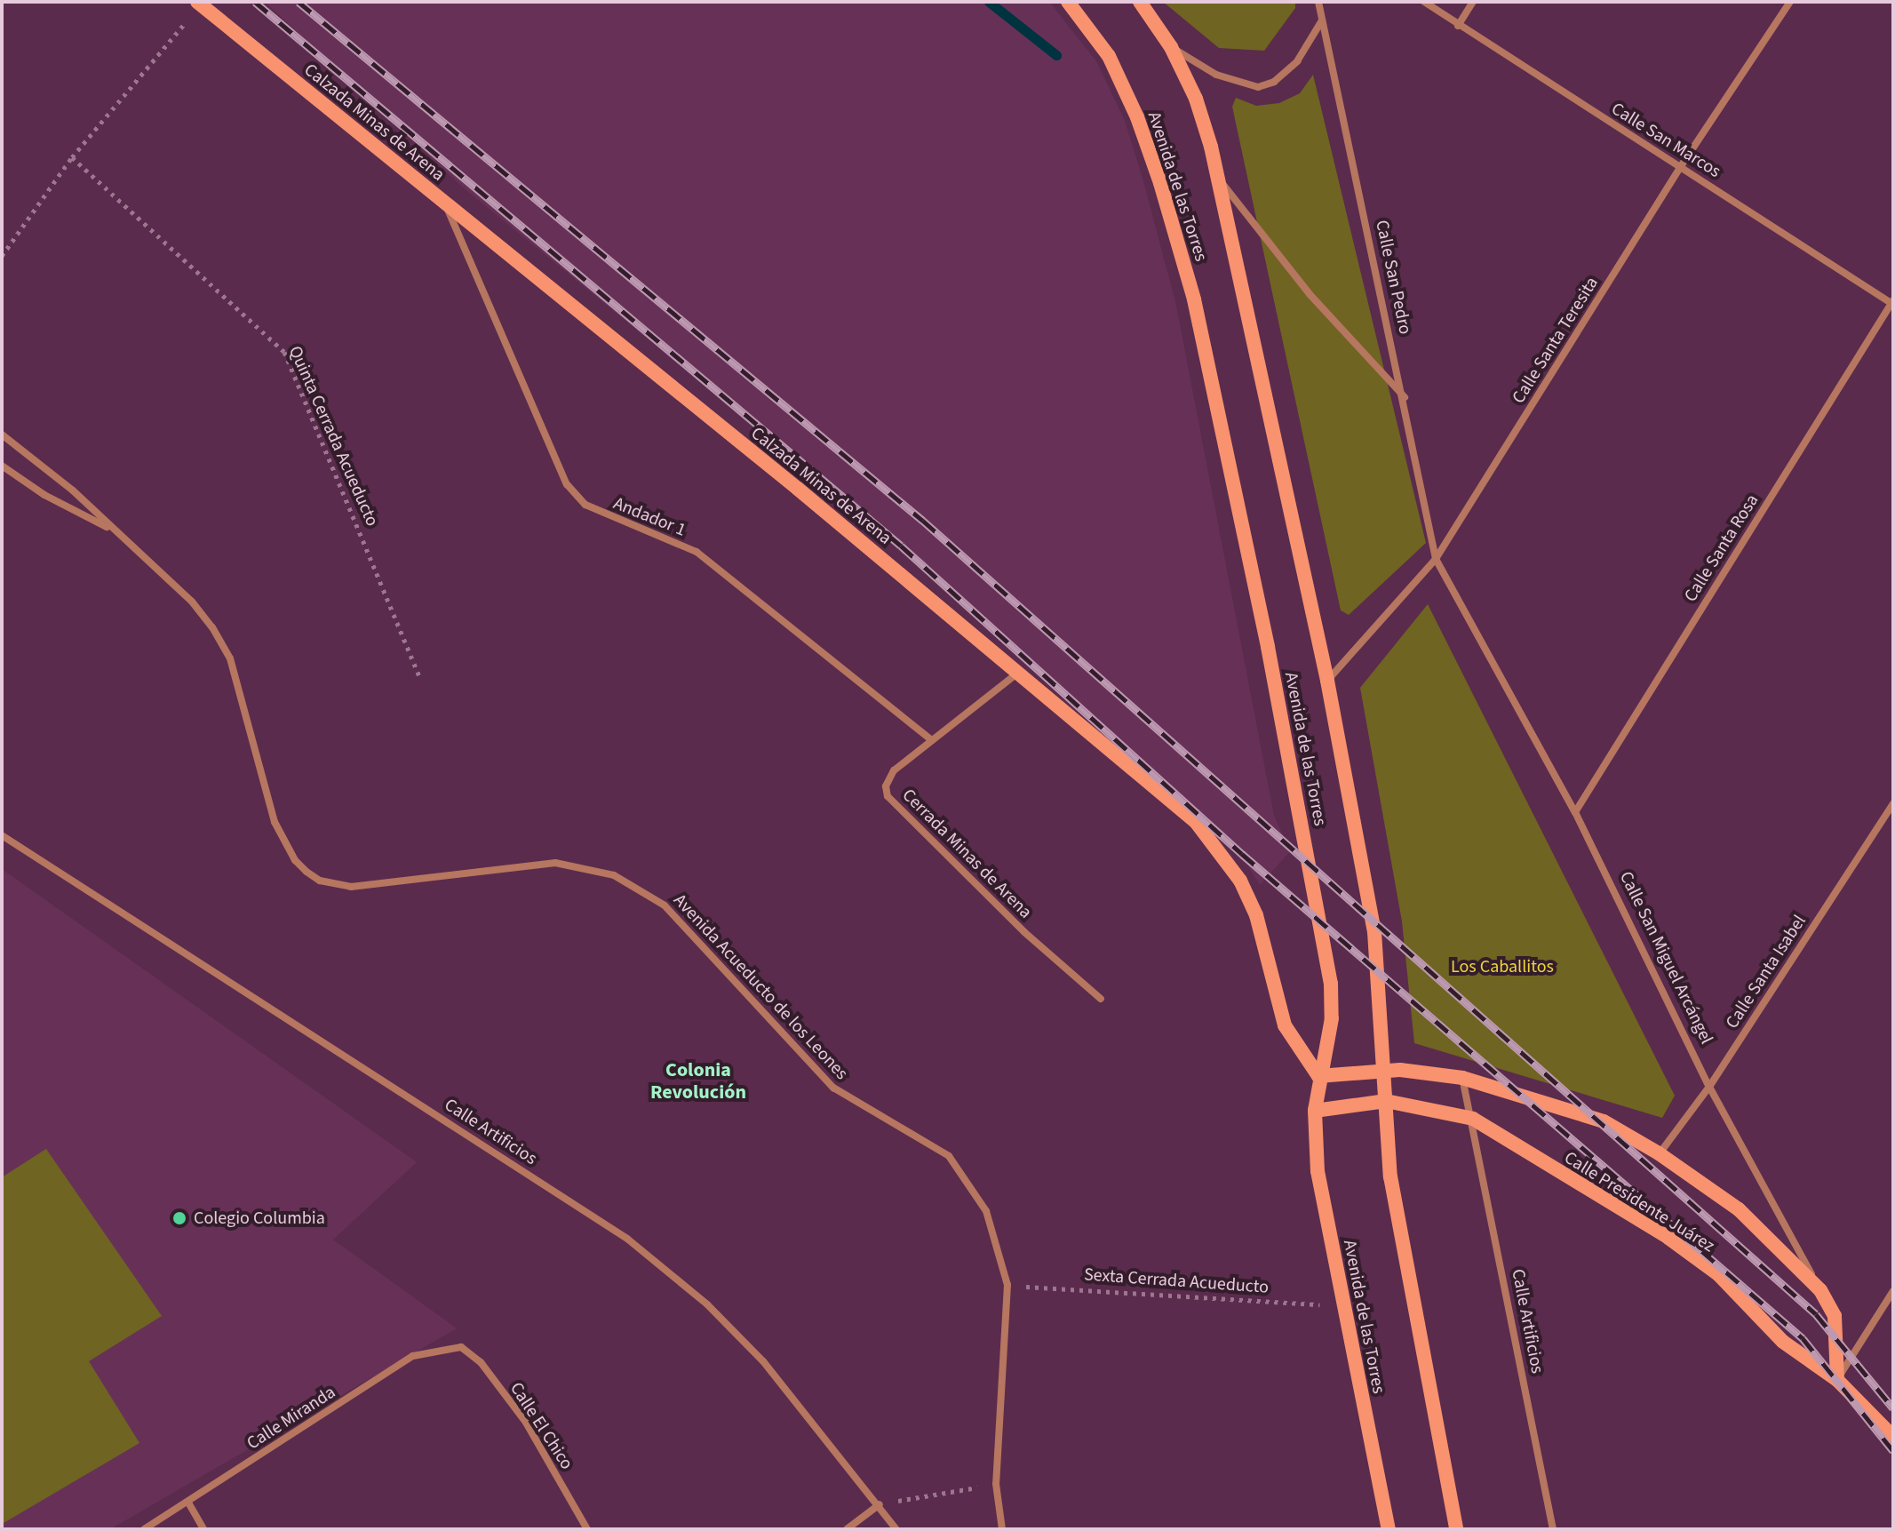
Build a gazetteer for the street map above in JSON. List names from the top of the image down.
{
  "streets": {
    "street": [
      "Calzada Minas de Arena",
      "Calle San Marcos",
      "Avenida de las Torres",
      "Calle San Pedro",
      "Calle Santa Teresita",
      "Andador 1",
      "Calle Santa Rosa",
      "Cerrada Minas de Arena",
      "Calle San Miguel Arcángel",
      "Calle Santa Isabel",
      "Avenida Acueducto de los Leones",
      "Calle Artificios",
      "Calle Presidente Juárez",
      "Calle Miranda",
      "Calle El Chico"
    ],
    "path": ["Quinta Cerrada Acueducto", "Sexta Cerrada Acueducto"]
  },
  "crossings": [
    ["Calzada Minas de Arena", "Avenida de las Torres"],
    ["Calzada Minas de Arena", "Andador 1"],
    ["Calzada Minas de Arena", "Cerrada Minas de Arena"],
    ["Calle San Marcos", "Calle Santa Teresita"],
    ["Calle San Marcos", "Calle Santa Rosa"],
    ["Avenida de las Torres", "Calle Santa Teresita"],
    ["Avenida de las Torres", "Calle Presidente Juárez"],
    ["Avenida de las Torres", "Sexta Cerrada Acueducto"],
    ["Calle San Pedro", "Calle Santa Teresita"],
    ["Calle San Pedro", "Calle San Miguel Arcángel"],
    ["Calle Santa Teresita", "Calle San Miguel Arcángel"],
    ["Andador 1", "Cerrada Minas de Arena"],
    ["Calle Santa Rosa", "Calle San Miguel Arcángel"],
    ["Calle San Miguel Arcángel", "Calle Santa Isabel"],
    ["Calle San Miguel Arcángel", "Calle Presidente Juárez"],
    ["Avenida Acueducto de los Leones", "Sexta Cerrada Acueducto"],
    ["Calle Artificios", "Calle Presidente Juárez"],
    ["Calle Miranda", "Calle El Chico"]
  ],
  "districts": ["Colonia Revolución"],
  "parks": ["Los Caballitos"],
  "places": ["Colegio Columbia"]
}
